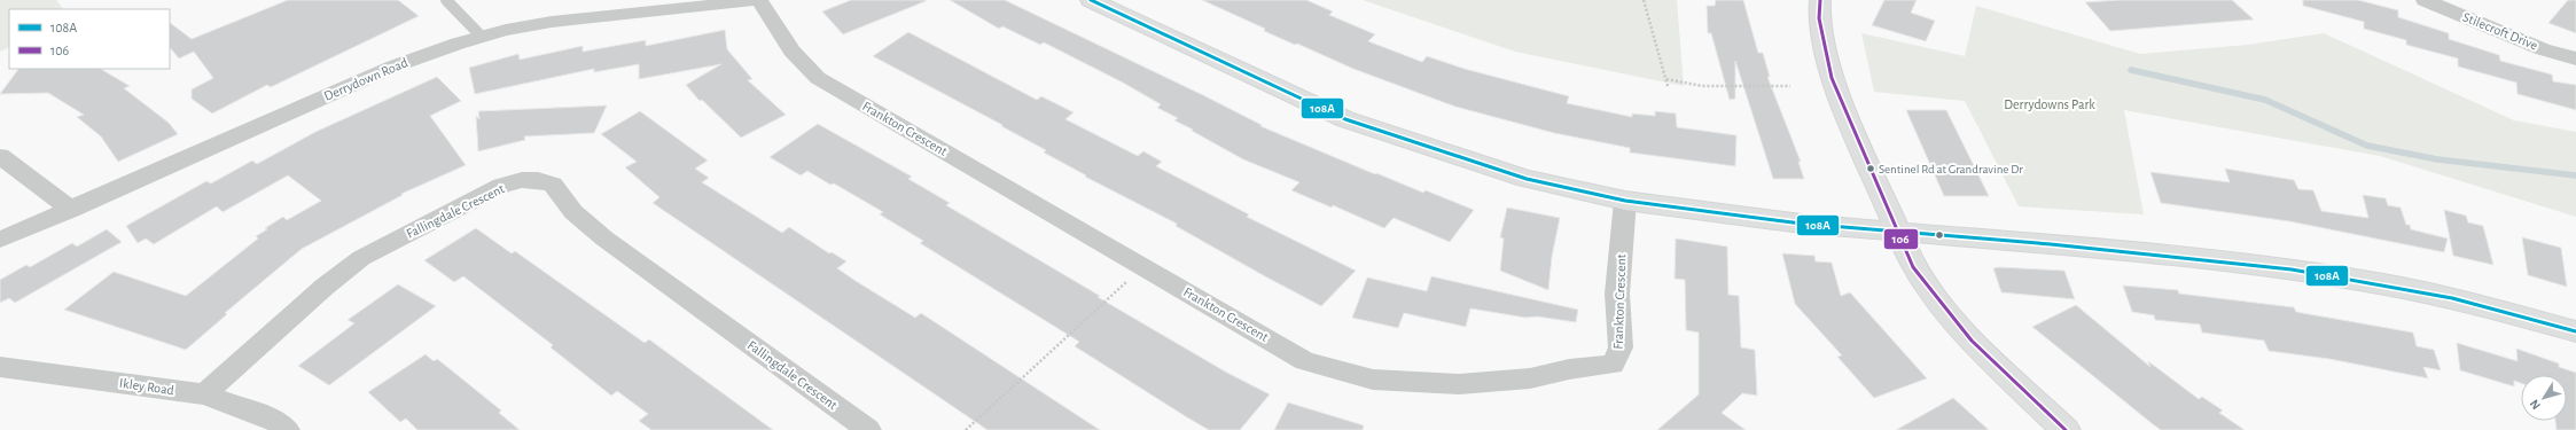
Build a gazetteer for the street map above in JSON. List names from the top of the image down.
{
  "streets": {
    "street": [
      "Stilecroft Drive",
      "Derrydown Road",
      "Frankton Crescent",
      "Fallingdale Crescent",
      "Ikley Road"
    ]
  },
  "crossings": [
    ["Fallingdale Crescent", "Ikley Road"]
  ],
  "parks": ["Derrydowns Park"],
  "places": ["Sentinel Rd at Grandravine Dr"],
  "lines": ["transit line 108A", "transit line 106"],
  "legend": ["108A", "106"],
  "north": "bottom left"
}
